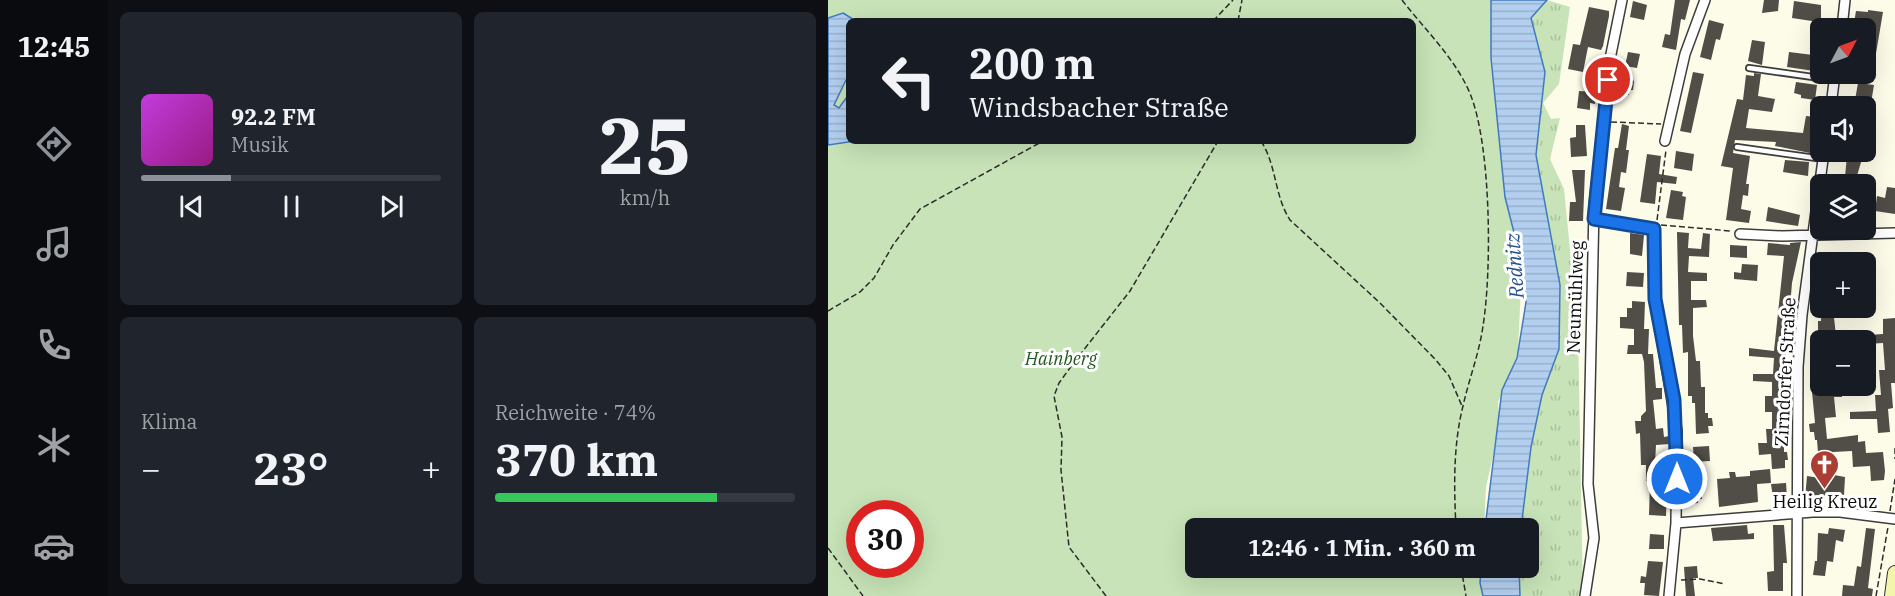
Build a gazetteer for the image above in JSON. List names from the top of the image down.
{
  "streets": {
    "street": ["Neumühlweg", "Zirndorfer Straße"]
  },
  "water": ["Rednitz"],
  "parks": ["Hainberg"],
  "places": {
    "church": ["Heilig Kreuz"]
  },
  "north": "top right",
  "page": {
    "tabs": "12:45",
    "tile": [
      ["25", "km/h"],
      "Klima",
      ["Reichweite · 74%", "370 km"]
    ],
    "map_buttons": ["+", "−"],
    "turn": ["200 m", "Windsbacher Straße"],
    "song": ["92.2 FM", "Musik"],
    "heat": ["−", "23°", "+"],
    "limit": "30",
    "trip": "12:46 · 1 Min. · 360 m"
  }
}
